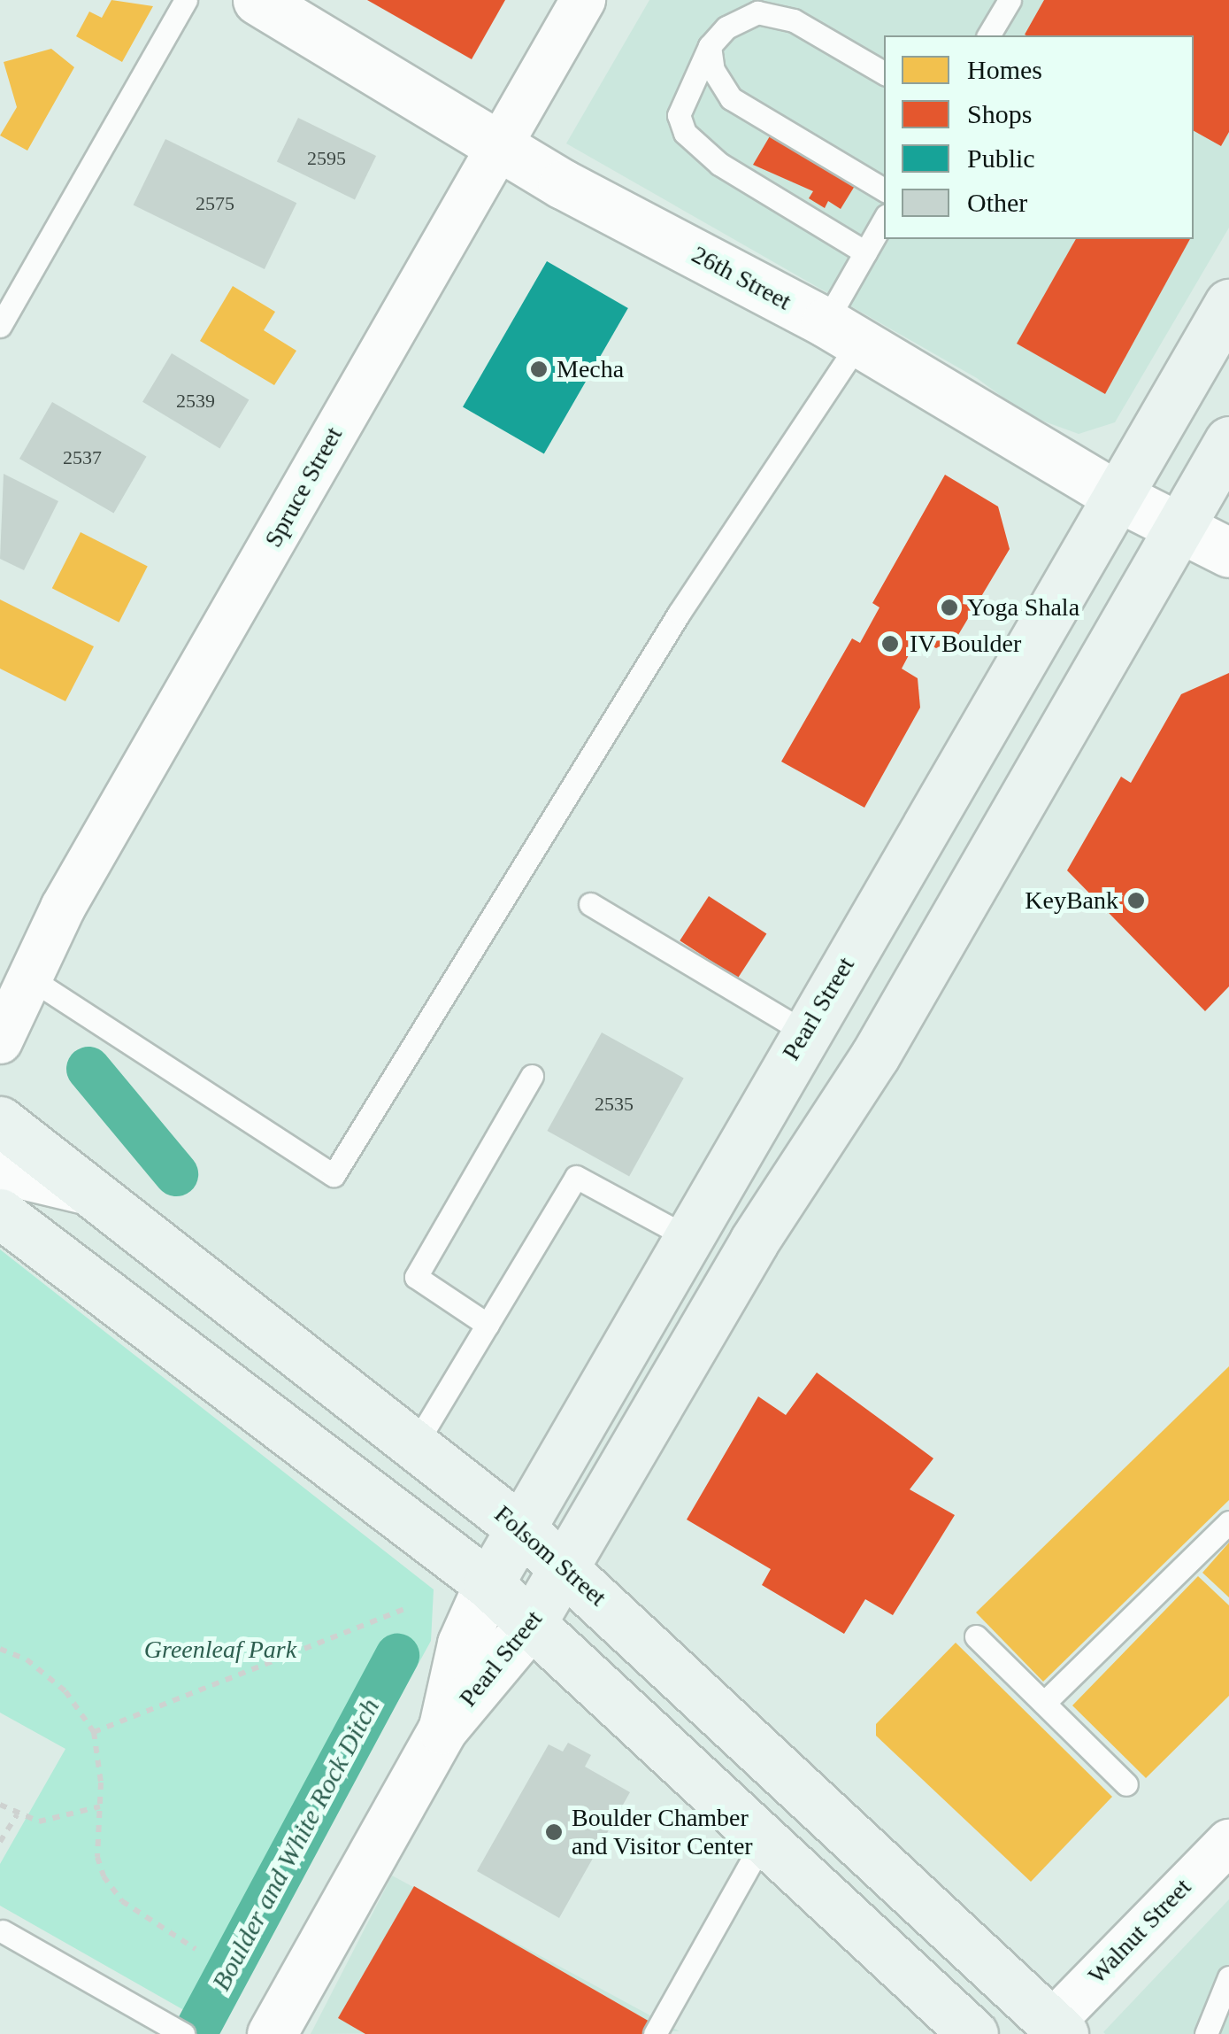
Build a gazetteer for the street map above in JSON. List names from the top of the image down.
{
  "streets": {
    "main road": ["Pearl Street", "Folsom Street"],
    "street": ["26th Street", "Spruce Street", "Walnut Street"]
  },
  "crossings": [
    ["26th Street", "Spruce Street"],
    ["26th Street", "Pearl Street"],
    ["Pearl Street", "Folsom Street"],
    ["Folsom Street", "Walnut Street"]
  ],
  "water": ["Boulder and White Rock Ditch"],
  "parks": ["Greenleaf Park"],
  "places": [
    "Mecha",
    "Yoga Shala",
    "IV Boulder",
    "KeyBank",
    "Boulder Chamber and Visitor Center"
  ],
  "house_numbers": [
    "2595",
    "2575",
    "2539",
    "2537",
    "2535"
  ],
  "legend": [
    "Homes",
    "Shops",
    "Public",
    "Other"
  ]
}
